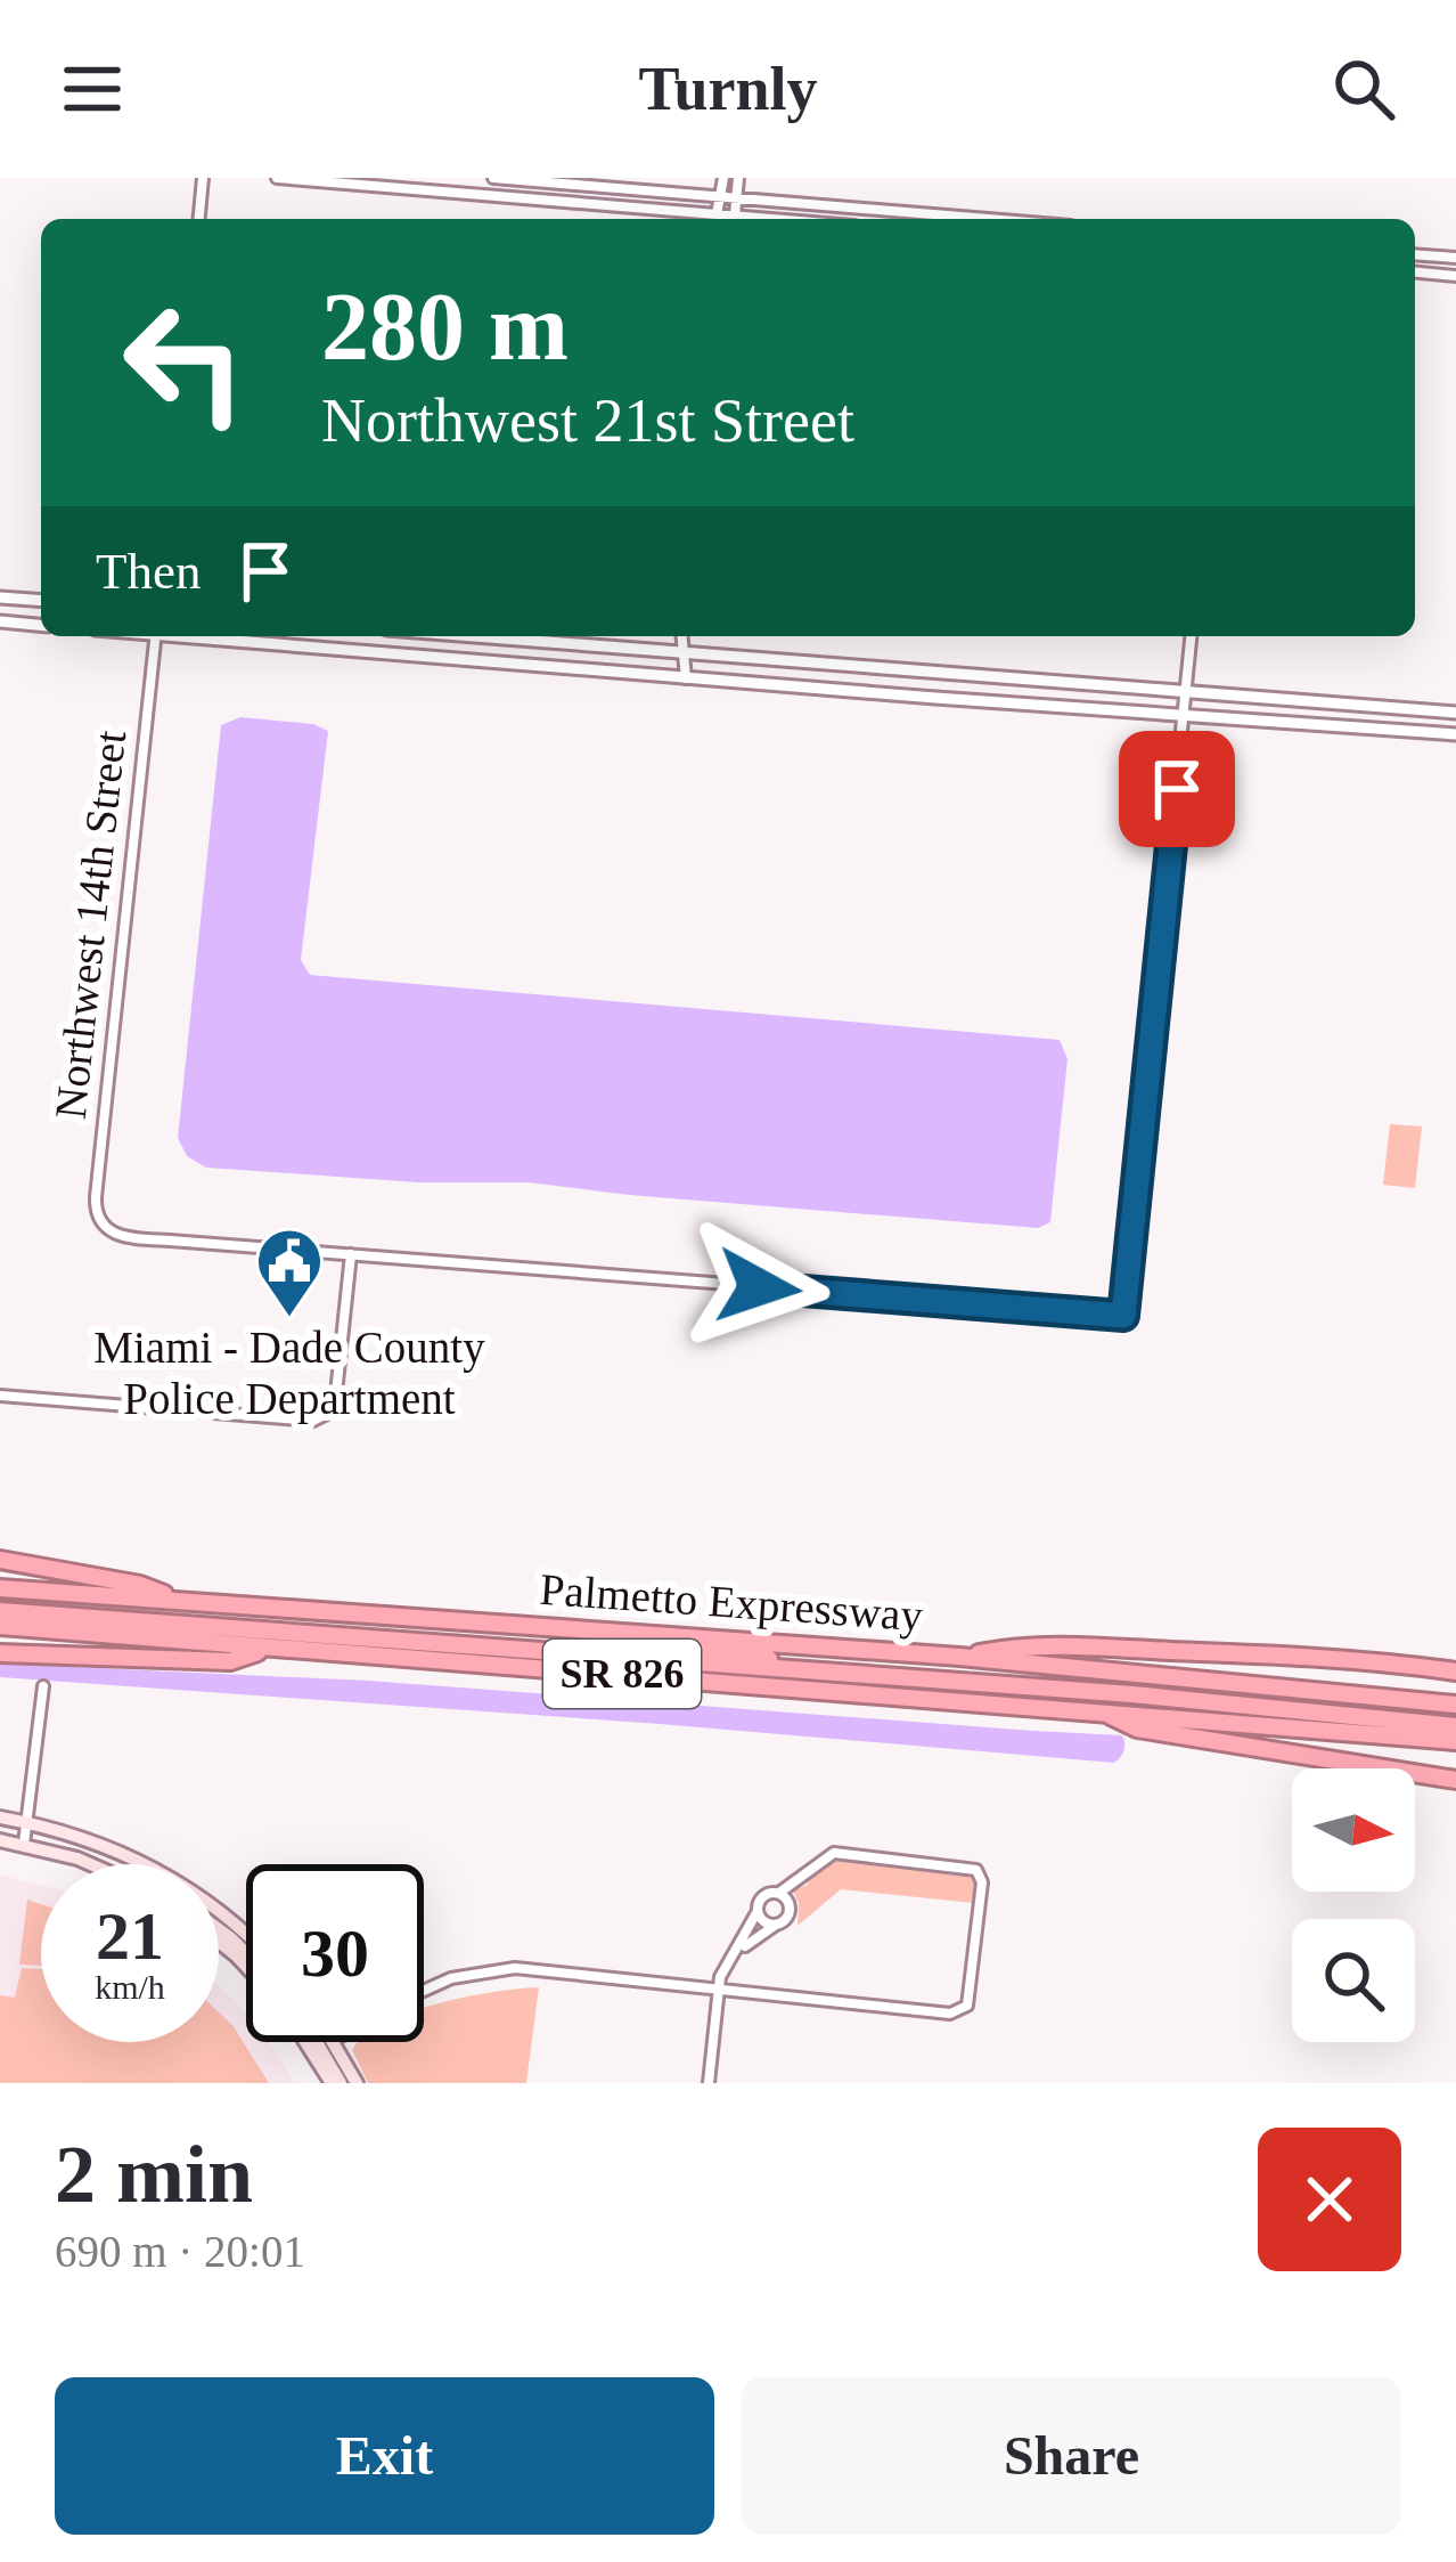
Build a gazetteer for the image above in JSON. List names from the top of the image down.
{
  "streets": {
    "highway": ["Palmetto Expressway", "SR 826"],
    "street": ["Northwest 14th Street"]
  },
  "places": {
    "public building": ["Miami - Dade County Police Department"]
  },
  "north": "right",
  "page": {
    "header": "Turnly",
    "turn": ["280 m", "Northwest 21st Street"],
    "then": "Then",
    "speed": "21 km/h",
    "limit": "30",
    "heading": ["2 min", "690 m · 20:01"],
    "buttons": ["Exit", "Share"]
  }
}
